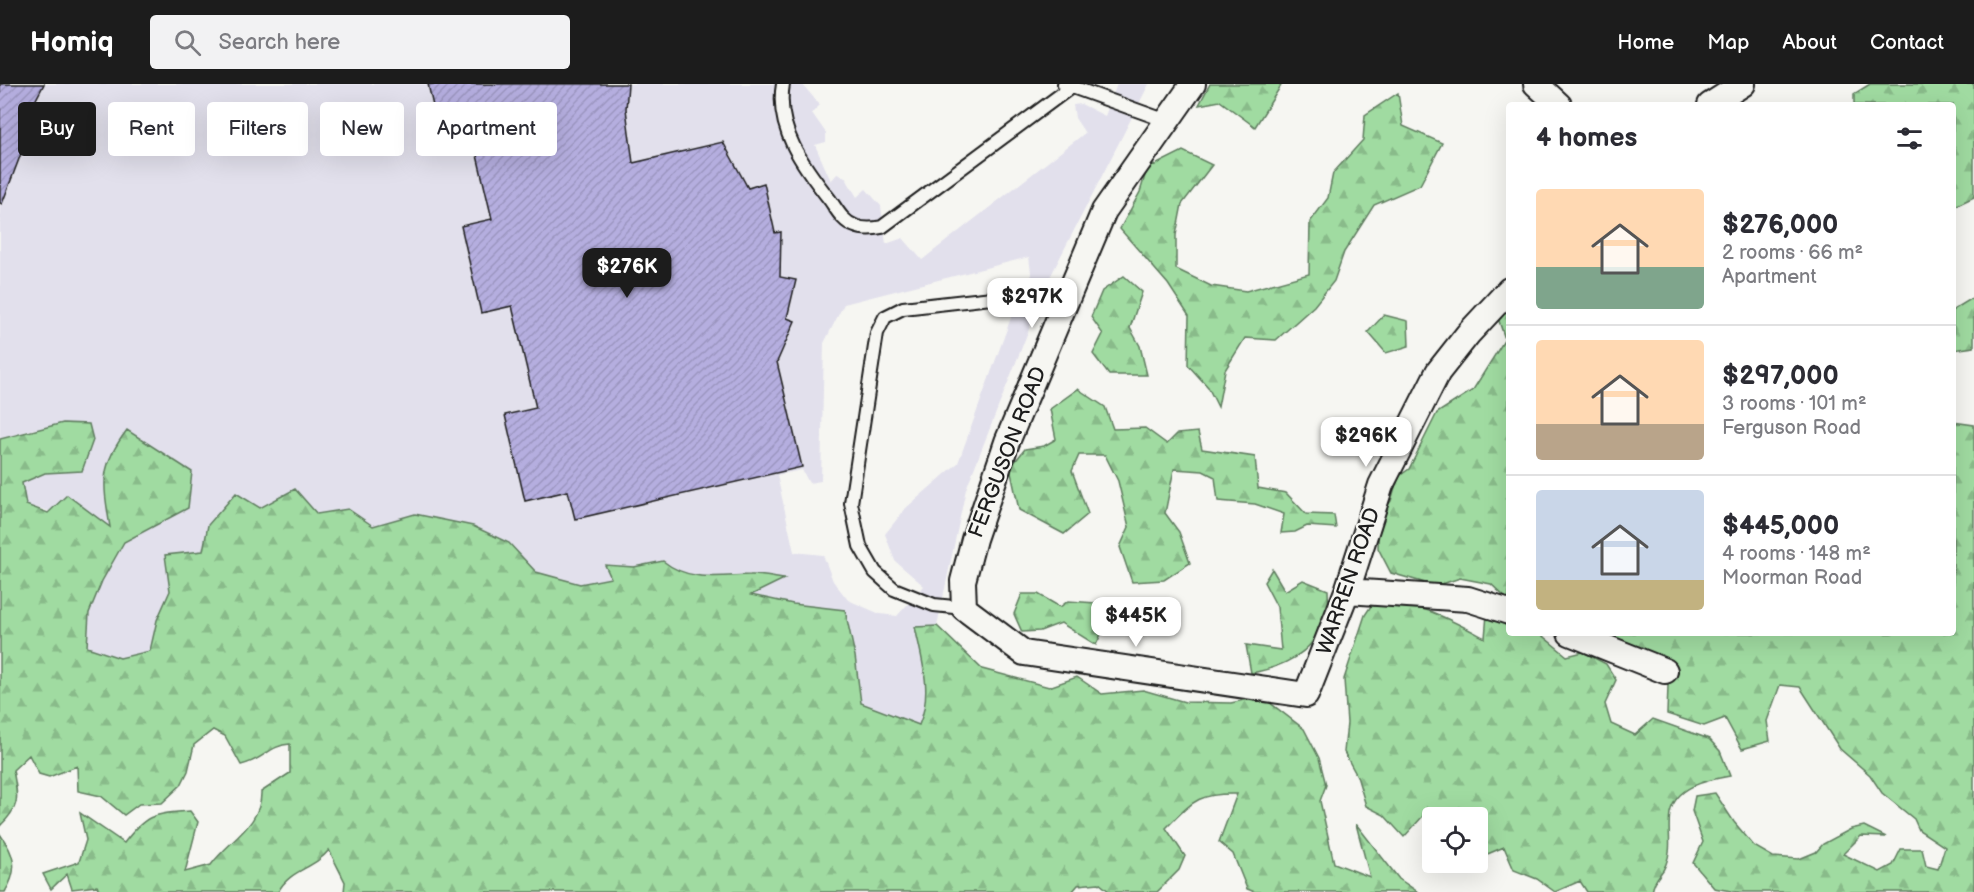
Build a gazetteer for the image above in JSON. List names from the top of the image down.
{
  "streets": {
    "street": ["FERGUSON ROAD", "WARREN ROAD"]
  },
  "crossings": [
    ["FERGUSON ROAD", "WARREN ROAD"]
  ],
  "page": {
    "header": "Homiq",
    "search": "Search here",
    "nav": [
      "Home",
      "Map",
      "About",
      "Contact"
    ],
    "chip": [
      "Buy",
      "Rent",
      "Filters",
      "New",
      "Apartment"
    ],
    "heading": "4 homes",
    "list": [
      {
        "name": "$276,000",
        "note": "2 rooms · 66 m² · Apartment"
      },
      {
        "name": "$297,000",
        "note": "3 rooms · 101 m² · Ferguson Road"
      },
      {
        "name": "$445,000",
        "note": "4 rooms · 148 m² · Moorman Road"
      }
    ],
    "price": [
      "$276K",
      "$297K",
      "$296K",
      "$445K"
    ]
  }
}
